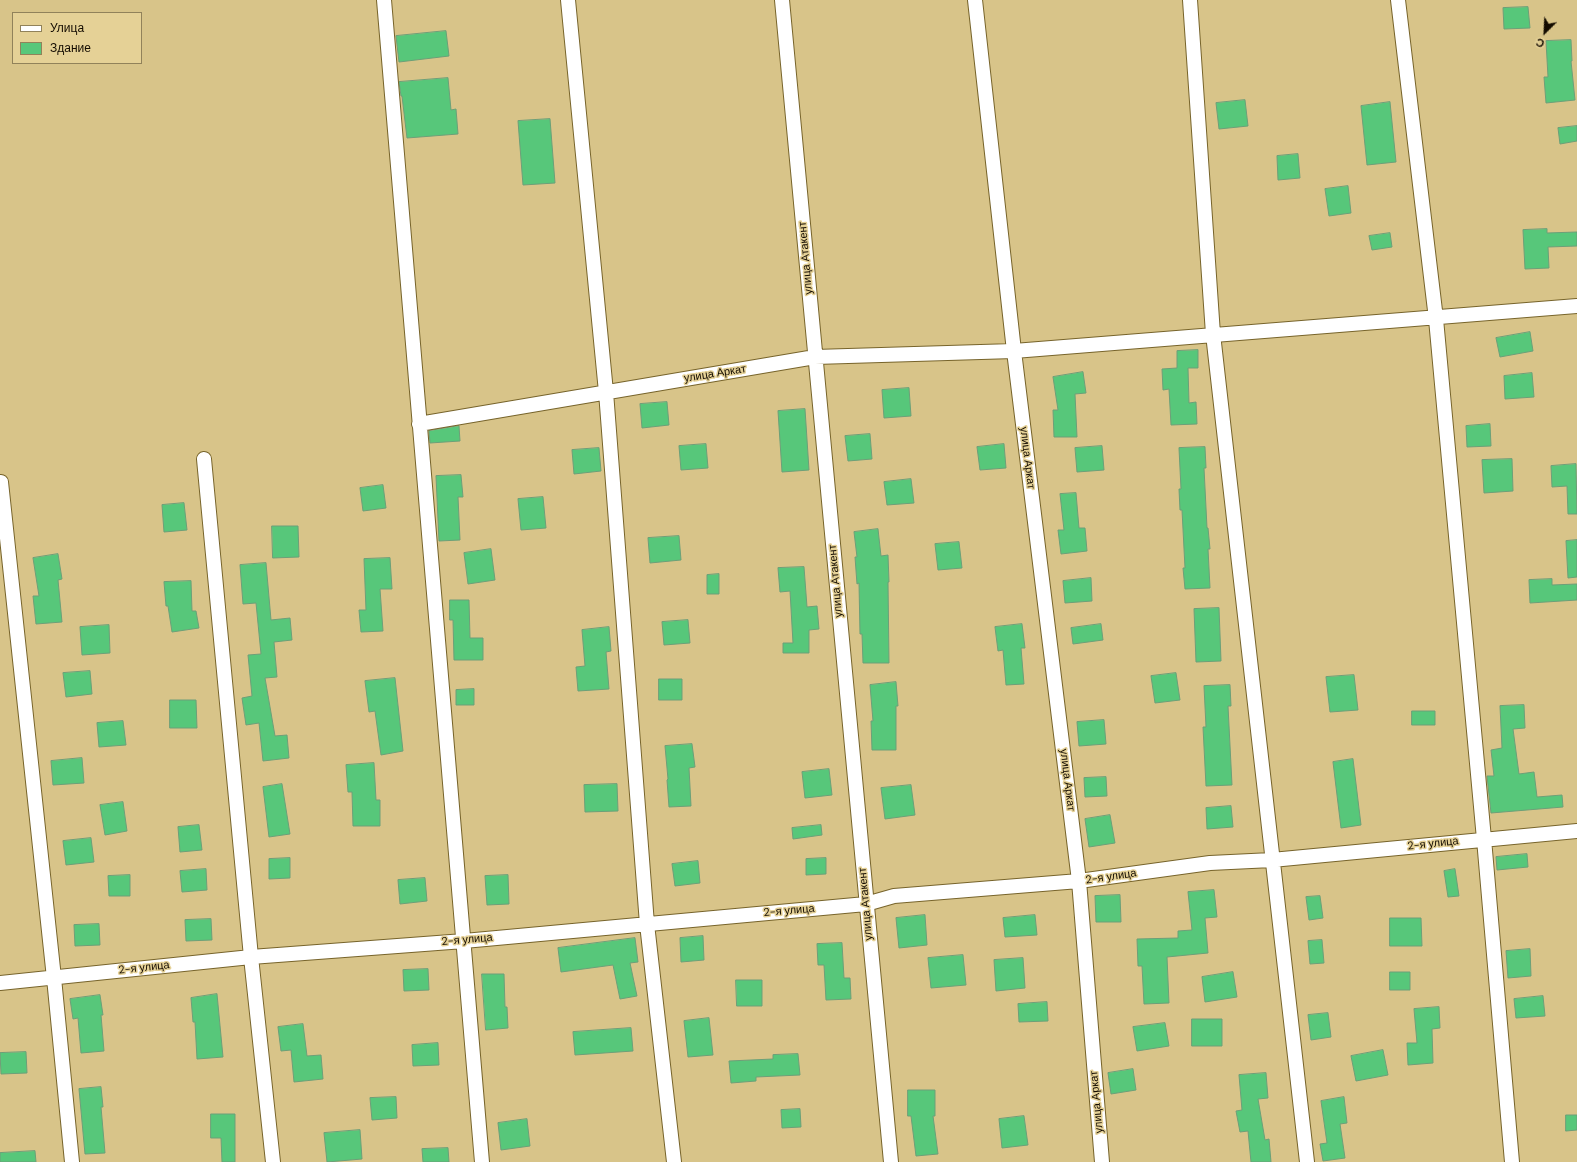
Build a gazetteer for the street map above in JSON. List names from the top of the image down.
{
  "streets": {
    "street": ["улица Атакент", "улица Аркат", "2-я улица"]
  },
  "crossings": [
    ["улица Атакент", "улица Аркат"],
    ["улица Атакент", "2-я улица"],
    ["улица Аркат", "2-я улица"]
  ],
  "legend": ["Улица", "Здание"],
  "north": "bottom left"
}
